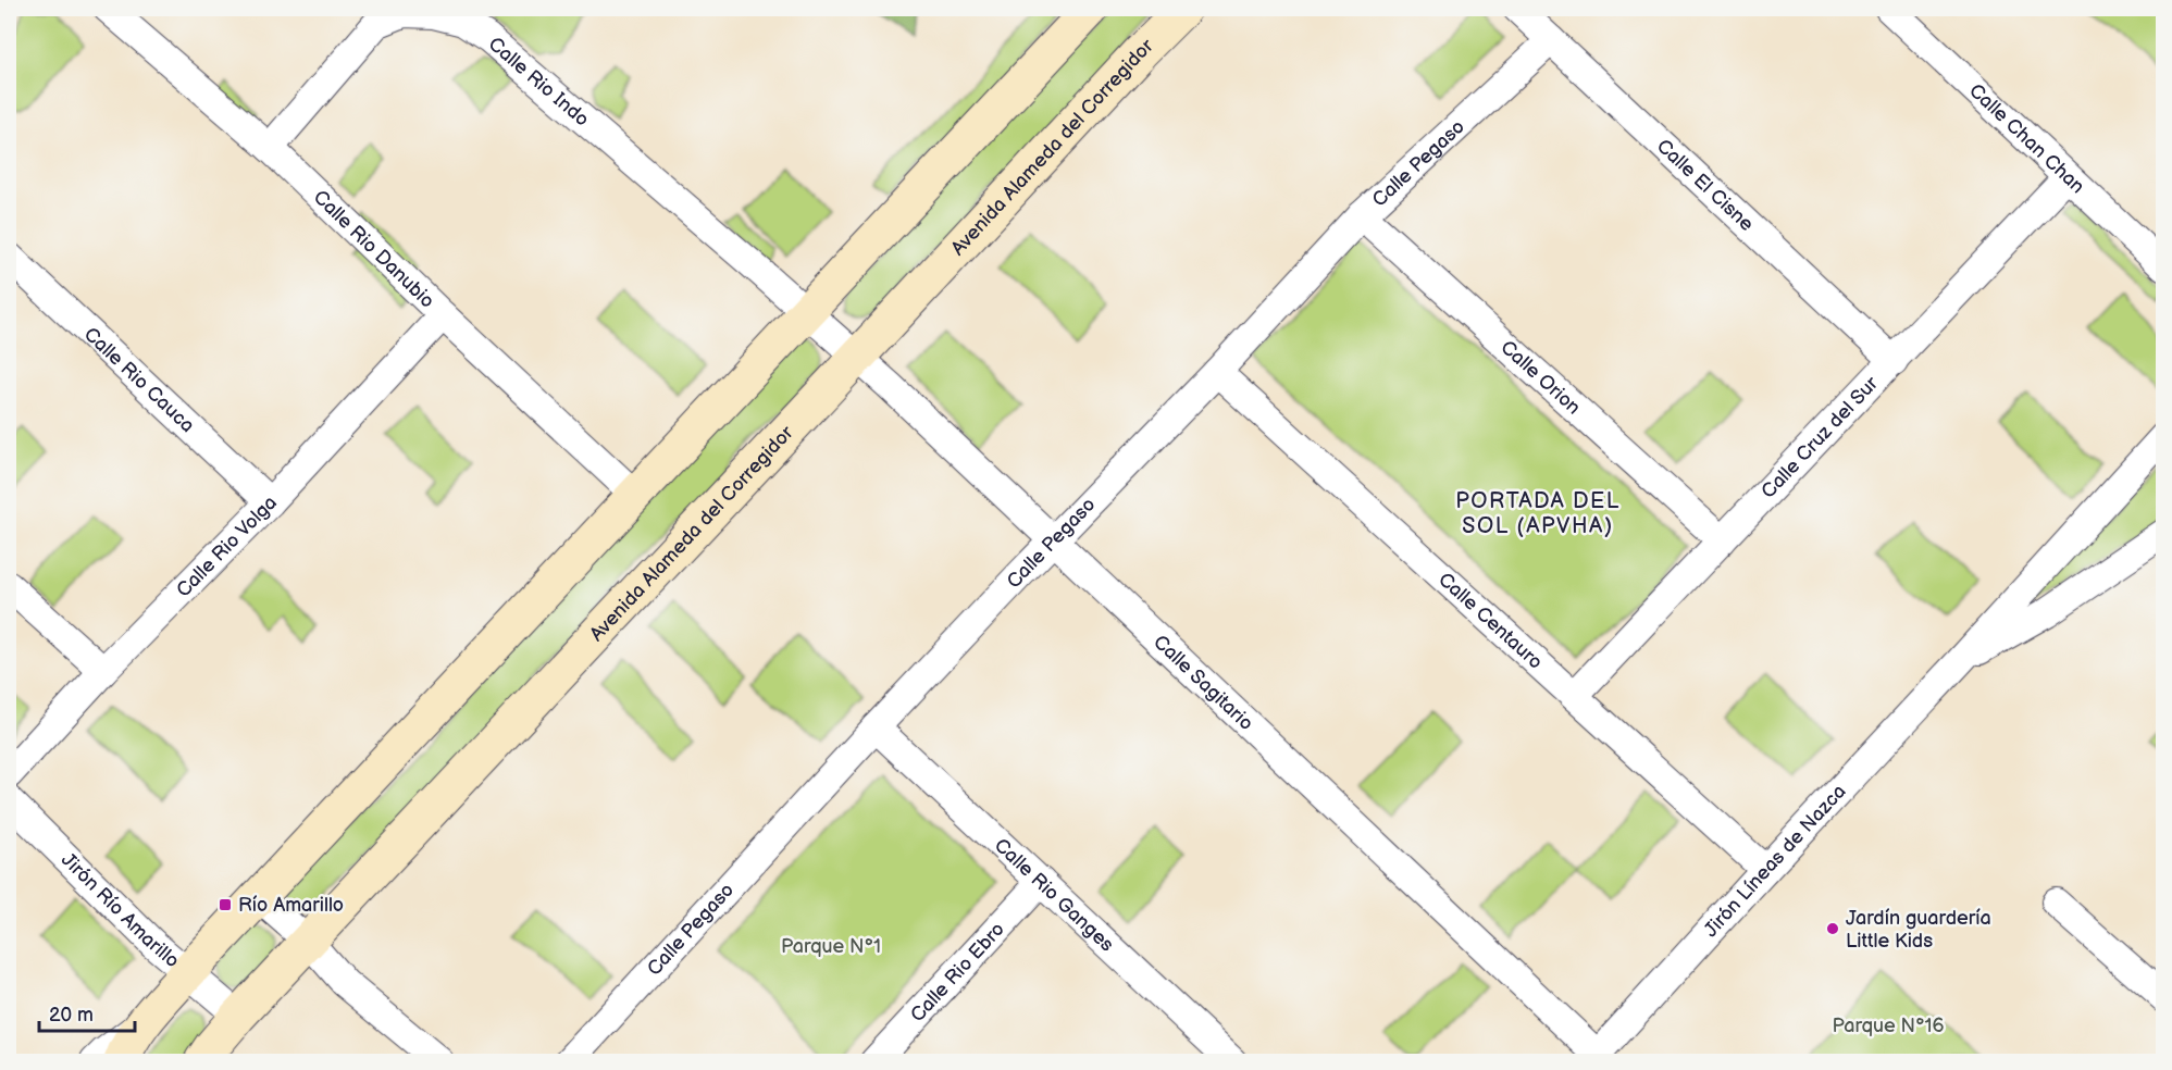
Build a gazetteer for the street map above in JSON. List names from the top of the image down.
{
  "streets": {
    "main road": ["Avenida Alameda del Corregidor"],
    "street": [
      "Calle Rio Indo",
      "Calle Chan Chan",
      "Calle Pegaso",
      "Calle El Cisne",
      "Calle Rio Danubio",
      "Calle Orion",
      "Calle Rio Cauca",
      "Calle Cruz del Sur",
      "Calle Rio Volga",
      "Calle Centauro",
      "Calle Sagitario",
      "Jirón Líneas de Nazca",
      "Calle Rio Ganges",
      "Jirón Río Amarillo",
      "Calle Rio Ebro"
    ]
  },
  "crossings": [
    ["Calle Rio Indo", "Calle Rio Danubio"],
    ["Calle Rio Indo", "Calle Sagitario"],
    ["Calle Chan Chan", "Calle Cruz del Sur"],
    ["Avenida Alameda del Corregidor", "Calle Sagitario"],
    ["Avenida Alameda del Corregidor", "Jirón Río Amarillo"],
    ["Calle Pegaso", "Calle El Cisne"],
    ["Calle Pegaso", "Calle Orion"],
    ["Calle Pegaso", "Calle Centauro"],
    ["Calle Pegaso", "Calle Sagitario"],
    ["Calle Pegaso", "Calle Rio Ganges"],
    ["Calle El Cisne", "Calle Cruz del Sur"],
    ["Calle Rio Danubio", "Calle Rio Volga"],
    ["Calle Orion", "Calle Cruz del Sur"],
    ["Calle Rio Cauca", "Calle Rio Volga"],
    ["Calle Cruz del Sur", "Calle Centauro"],
    ["Calle Centauro", "Jirón Líneas de Nazca"],
    ["Calle Sagitario", "Jirón Líneas de Nazca"],
    ["Calle Rio Ganges", "Calle Rio Ebro"]
  ],
  "districts": ["PORTADA DEL SOL (APVHA)"],
  "parks": ["Parque N°1", "Parque N°16"],
  "places": {
    "transit": ["Río Amarillo"],
    "other": ["Jardín guardería Little Kids"]
  },
  "scale_bar": "20 m"
}
